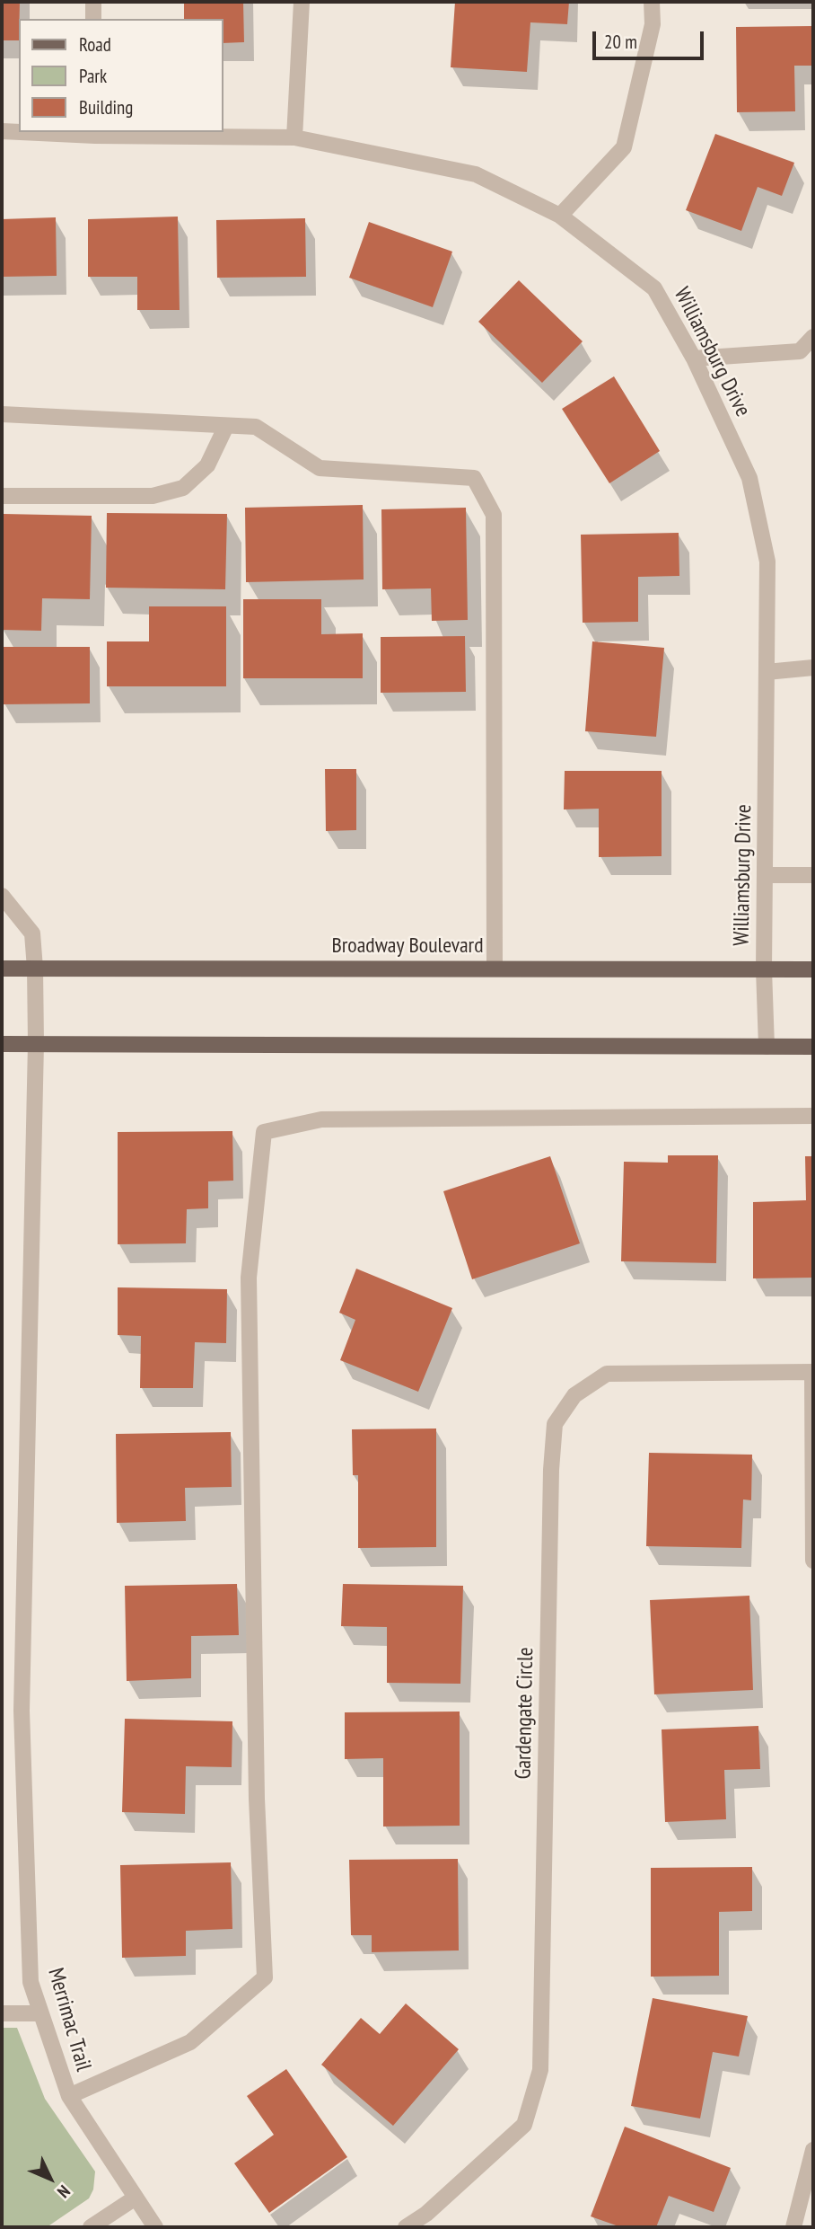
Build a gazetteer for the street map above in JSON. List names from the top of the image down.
{
  "streets": {
    "main road": ["Broadway Boulevard"],
    "street": ["Williamsburg Drive", "Gardengate Circle", "Merrimac Trail"]
  },
  "crossings": [
    ["Williamsburg Drive", "Broadway Boulevard"],
    ["Broadway Boulevard", "Merrimac Trail"]
  ],
  "legend": ["Road", "Park", "Building"],
  "scale_bar": "20 m",
  "north": "bottom right"
}
